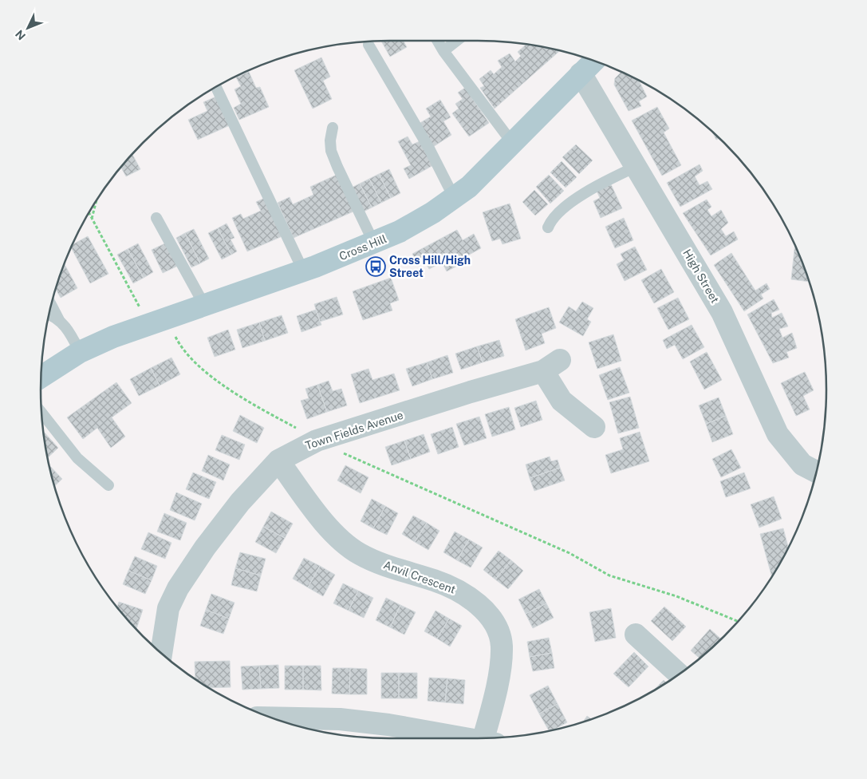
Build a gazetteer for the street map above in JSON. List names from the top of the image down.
{
  "streets": {
    "main road": ["Cross Hill"],
    "street": ["High Street", "Town Fields Avenue", "Anvil Crescent"]
  },
  "crossings": [
    ["Cross Hill", "High Street"],
    ["Town Fields Avenue", "Anvil Crescent"]
  ],
  "places": {
    "bus stop": ["Cross Hill/High Street"]
  },
  "north": "bottom left"
}
